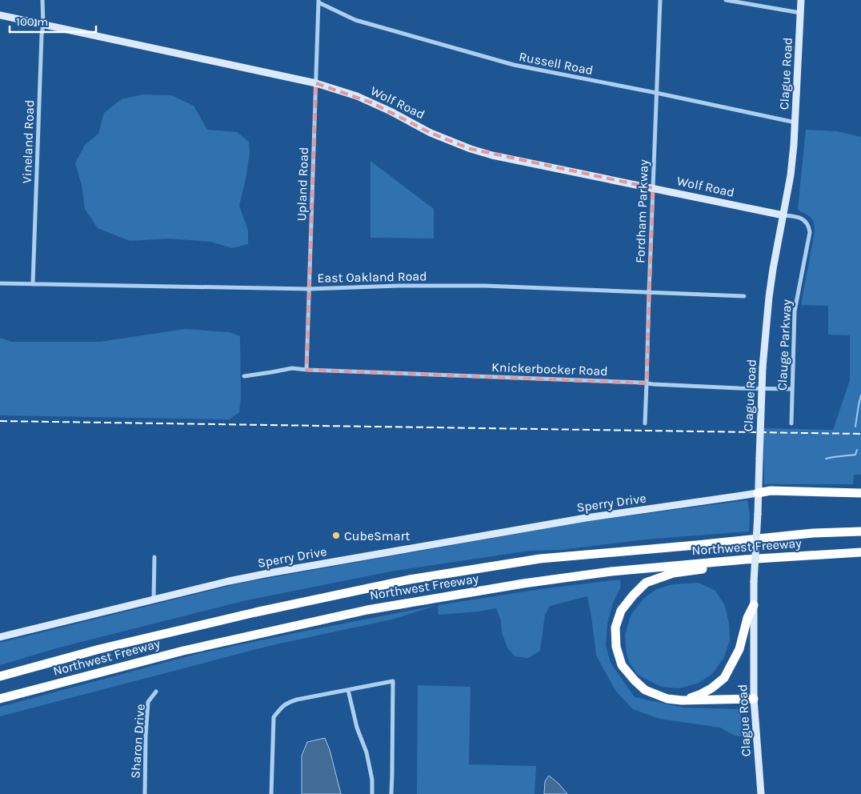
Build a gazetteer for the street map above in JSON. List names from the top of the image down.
{
  "streets": {
    "highway": ["Northwest Freeway"],
    "street": [
      "Russell Road",
      "Clague Road",
      "Wolf Road",
      "Vineland Road",
      "Upland Road",
      "Fordham Parkway",
      "East Oakland Road",
      "Clauge Parkway",
      "Knickerbocker Road",
      "Sperry Drive",
      "Sharon Drive"
    ]
  },
  "crossings": [
    ["Russell Road", "Clague Road"],
    ["Russell Road", "Upland Road"],
    ["Russell Road", "Fordham Parkway"],
    ["Clague Road", "Wolf Road"],
    ["Clague Road", "Clauge Parkway"],
    ["Clague Road", "Sperry Drive"],
    ["Wolf Road", "Vineland Road"],
    ["Wolf Road", "Upland Road"],
    ["Wolf Road", "Fordham Parkway"],
    ["Wolf Road", "Clauge Parkway"],
    ["Vineland Road", "East Oakland Road"],
    ["Upland Road", "East Oakland Road"],
    ["Upland Road", "Knickerbocker Road"],
    ["Fordham Parkway", "East Oakland Road"],
    ["Fordham Parkway", "Knickerbocker Road"],
    ["Clauge Parkway", "Knickerbocker Road"]
  ],
  "places": ["CubeSmart"],
  "scale_bar": "100 m"
}
